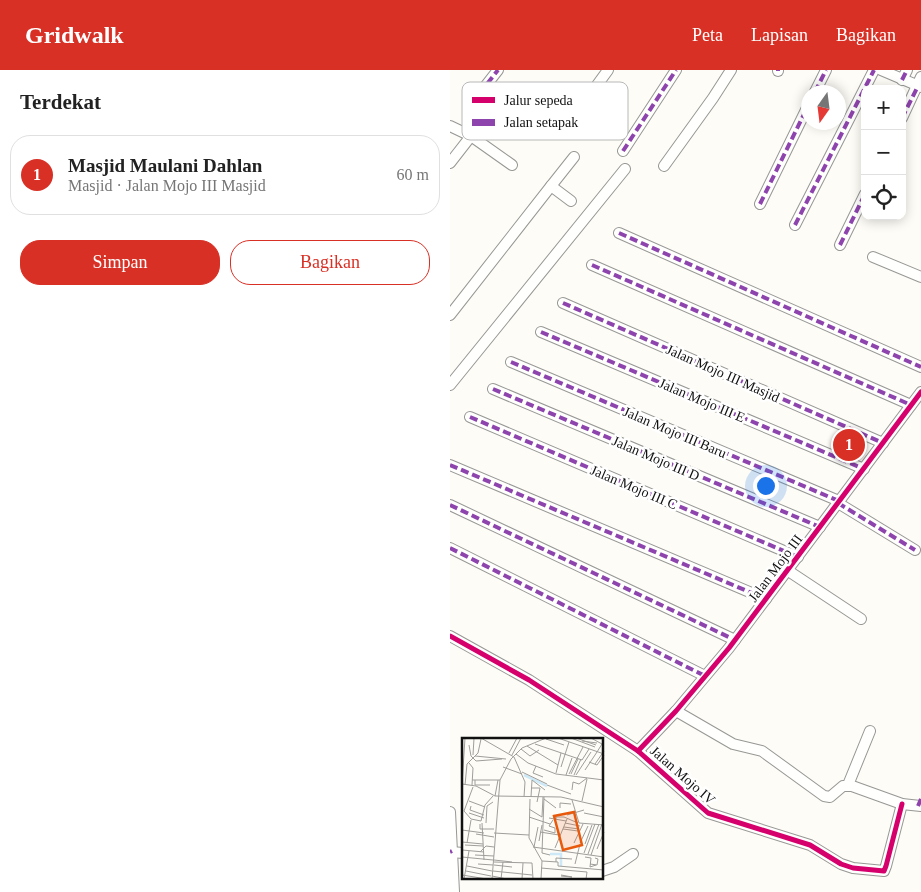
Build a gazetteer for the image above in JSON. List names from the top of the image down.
{
  "streets": {
    "street": [
      "Jalan Mojo III Masjid",
      "Jalan Mojo III E",
      "Jalan Mojo III Baru",
      "Jalan Mojo III D",
      "Jalan Mojo III C",
      "Jalan Mojo III",
      "Jalan Mojo IV"
    ]
  },
  "crossings": [
    ["Jalan Mojo III Masjid", "Jalan Mojo III"],
    ["Jalan Mojo III E", "Jalan Mojo III"],
    ["Jalan Mojo III Baru", "Jalan Mojo III"],
    ["Jalan Mojo III D", "Jalan Mojo III"],
    ["Jalan Mojo III C", "Jalan Mojo III"],
    ["Jalan Mojo III", "Jalan Mojo IV"]
  ],
  "legend": ["Jalur sepeda", "Jalan setapak"],
  "north": "bottom",
  "page": {
    "header": "Gridwalk",
    "nav": ["Peta", "Lapisan", "Bagikan"],
    "heading": "Terdekat",
    "map_buttons": ["+", "−"],
    "list": [
      {
        "mark": "1",
        "name": "Masjid Maulani Dahlan",
        "note": "Masjid · Jalan Mojo III Masjid",
        "value": "60 m"
      }
    ],
    "buttons": ["Simpan", "Bagikan"],
    "pins": "1"
  }
}
